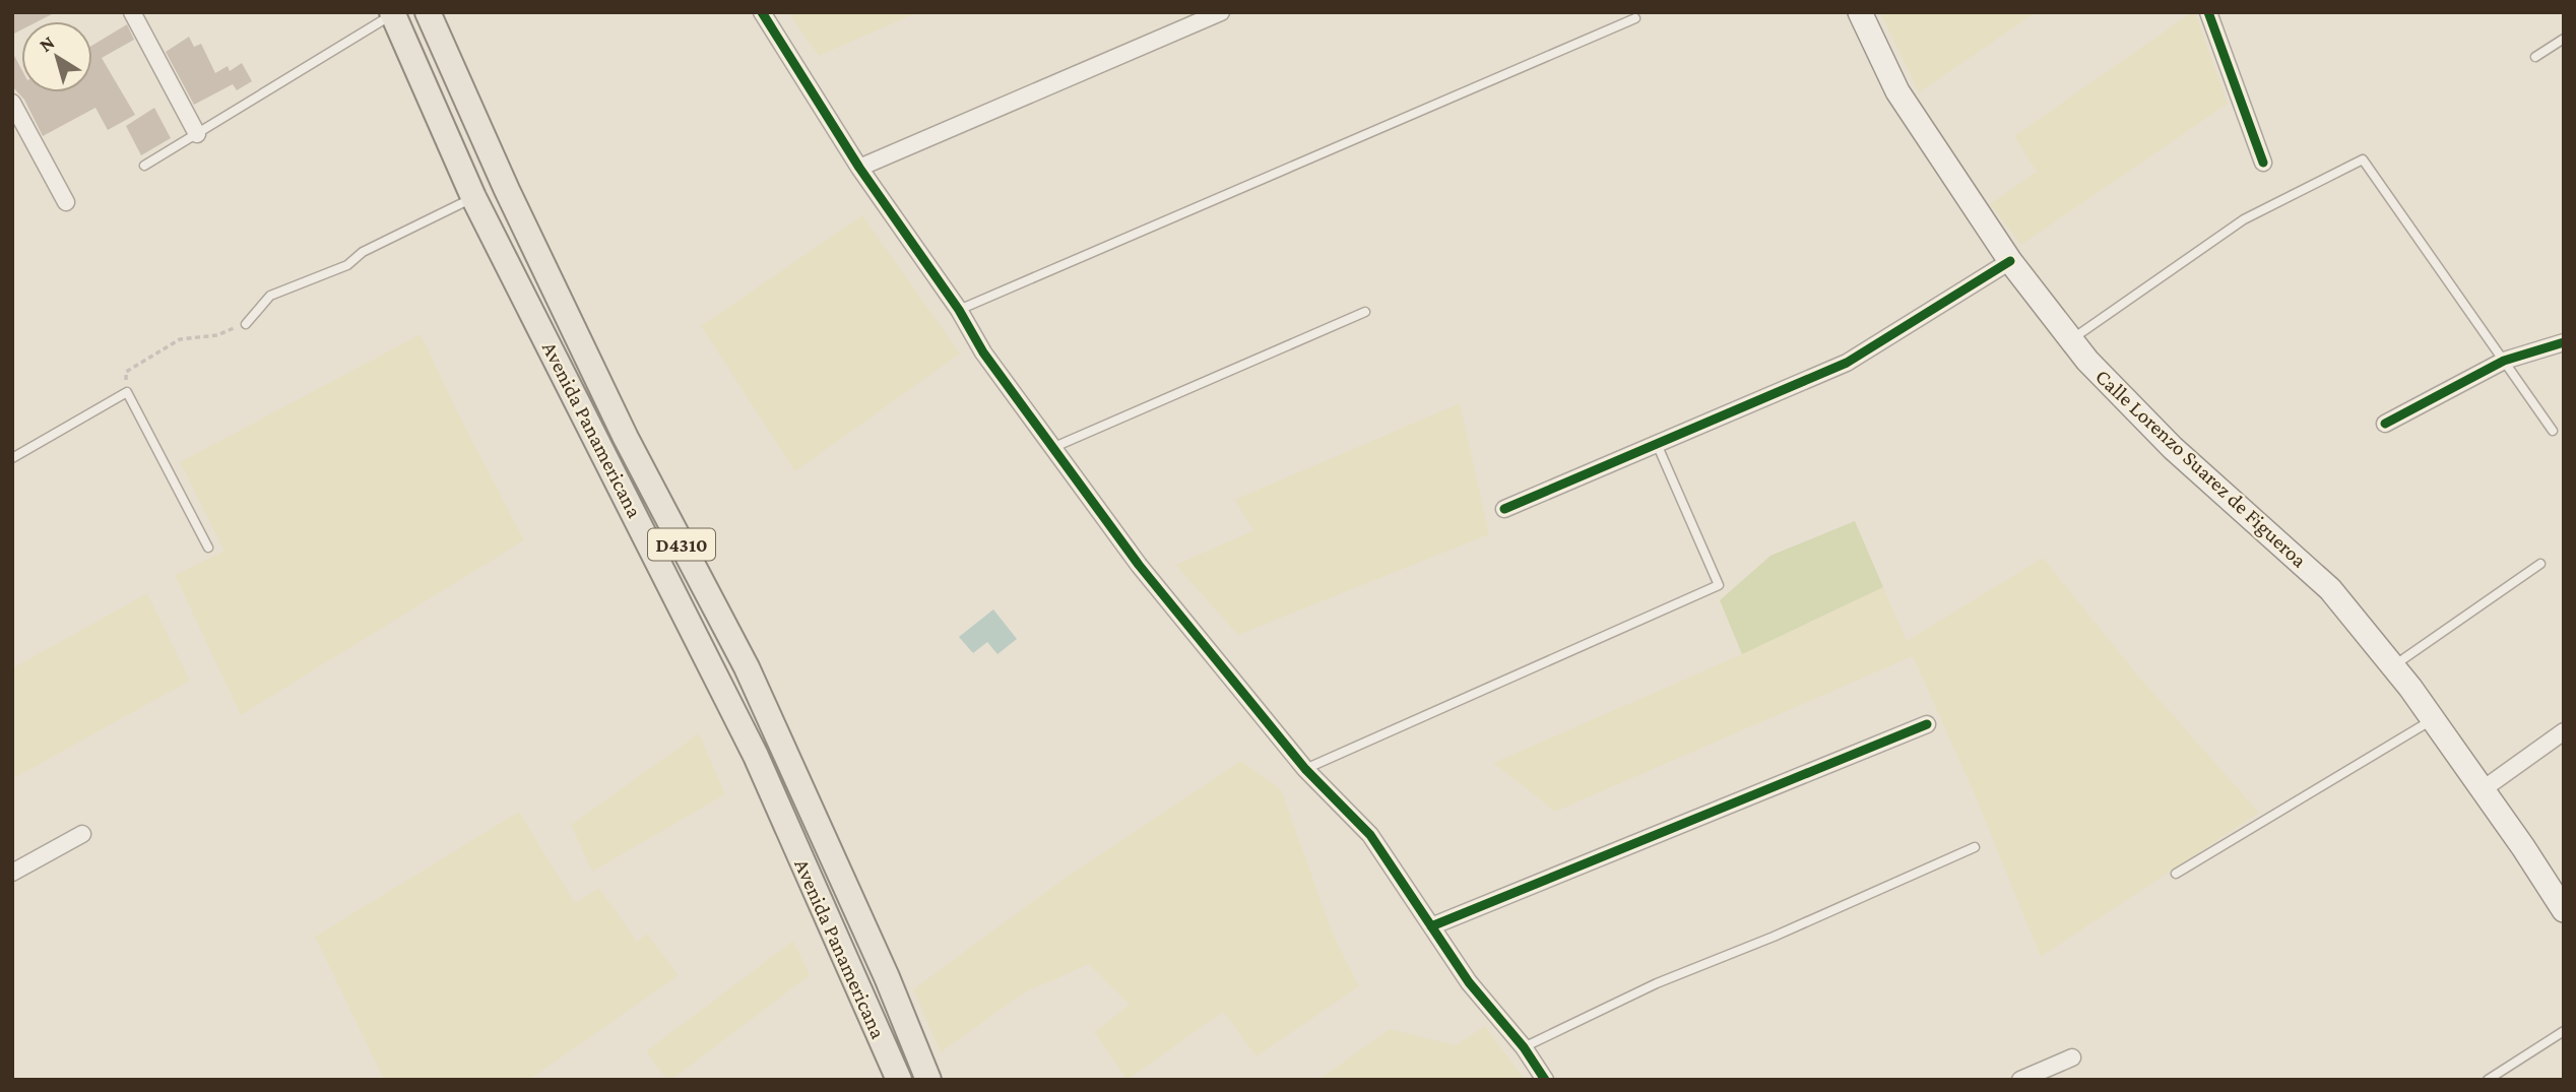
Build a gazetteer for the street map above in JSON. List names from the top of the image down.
{
  "streets": {
    "main road": ["Avenida Panamericana", "Calle Lorenzo Suarez de Figueroa", "D4310"]
  },
  "north": "top left"
}
